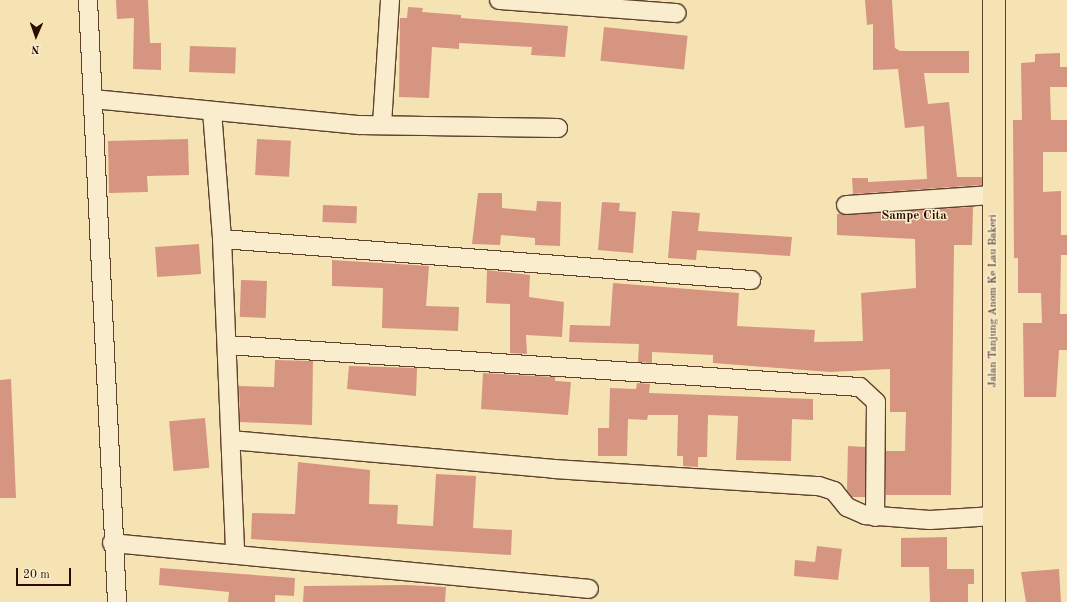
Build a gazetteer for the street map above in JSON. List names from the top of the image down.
{
  "streets": {
    "main road": ["Jalan Tanjung Anom Ke Lau Bakeri"]
  },
  "districts": ["Sampe Cita"],
  "scale_bar": "20 m",
  "north": "bottom"
}
